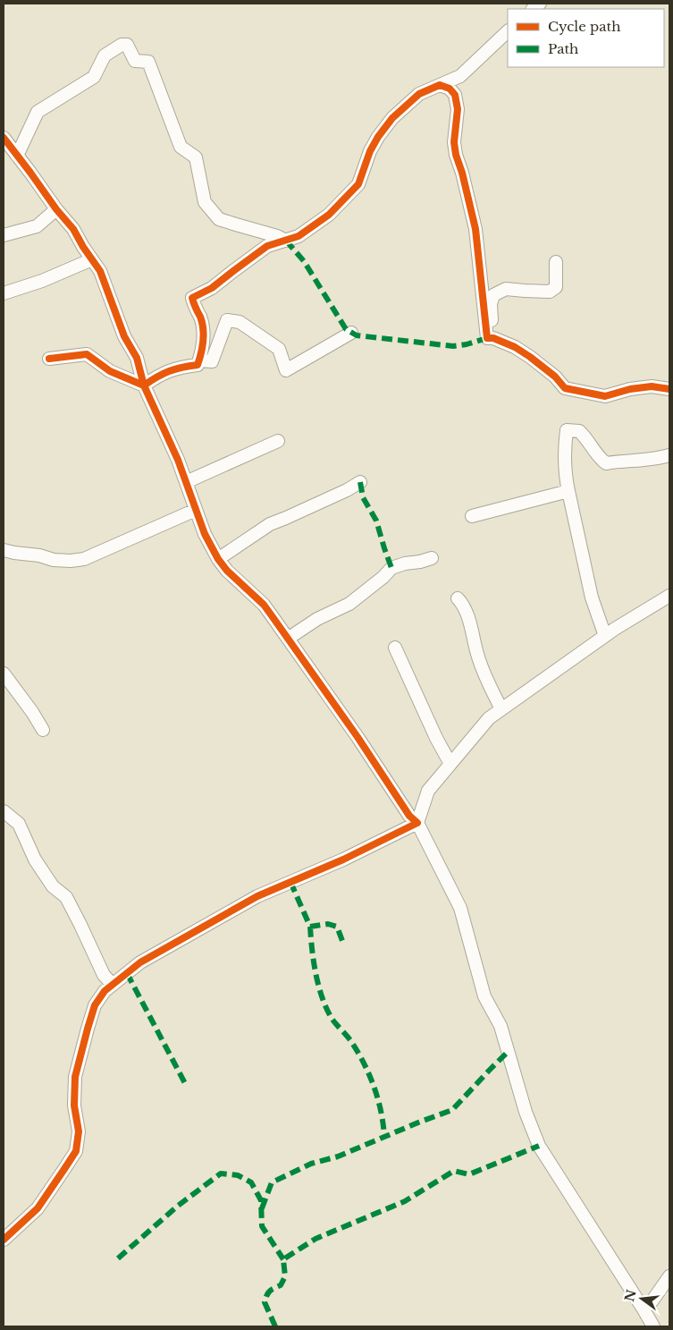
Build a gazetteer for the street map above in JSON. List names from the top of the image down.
{
  "legend": ["Cycle path", "Path"],
  "north": "left"
}
